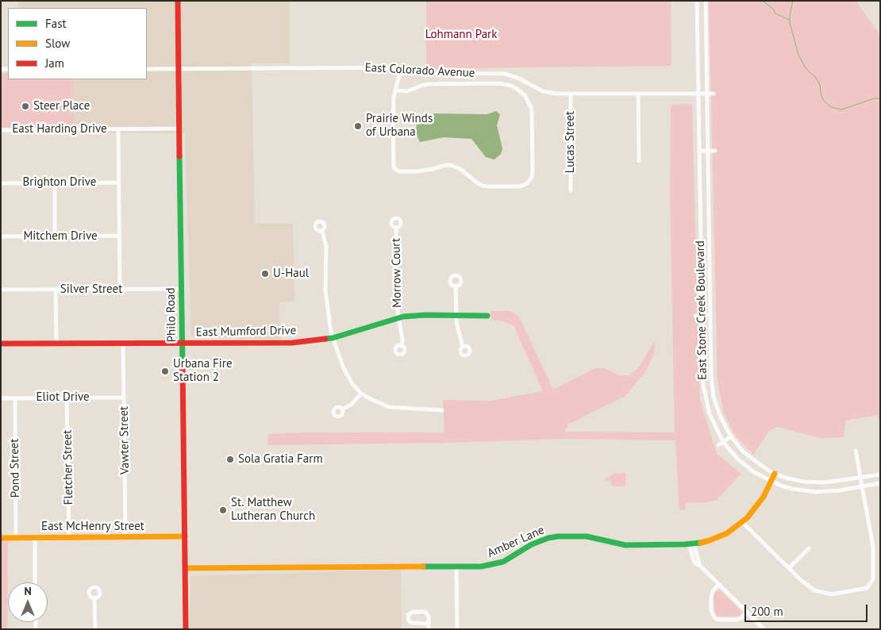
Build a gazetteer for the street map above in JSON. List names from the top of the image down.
{
  "streets": {
    "street": [
      "East Colorado Avenue",
      "East Harding Drive",
      "Lucas Street",
      "Brighton Drive",
      "Mitchem Drive",
      "Morrow Court",
      "Silver Street",
      "East Stone Creek Boulevard",
      "Philo Road",
      "East Mumford Drive",
      "Eliot Drive",
      "Vawter Street",
      "Fletcher Street",
      "Pond Street",
      "East McHenry Street",
      "Amber Lane"
    ]
  },
  "crossings": [
    ["East Colorado Avenue", "Lucas Street"],
    ["East Colorado Avenue", "East Stone Creek Boulevard"],
    ["East Colorado Avenue", "Philo Road"],
    ["East Harding Drive", "Philo Road"],
    ["Morrow Court", "East Mumford Drive"],
    ["Silver Street", "Philo Road"],
    ["East Stone Creek Boulevard", "Amber Lane"],
    ["Philo Road", "East Mumford Drive"],
    ["Philo Road", "East McHenry Street"],
    ["Philo Road", "Amber Lane"],
    ["East Mumford Drive", "Vawter Street"],
    ["Eliot Drive", "Vawter Street"],
    ["Eliot Drive", "Fletcher Street"],
    ["Eliot Drive", "Pond Street"],
    ["Vawter Street", "East McHenry Street"],
    ["Fletcher Street", "East McHenry Street"],
    ["Pond Street", "East McHenry Street"]
  ],
  "parks": ["Lohmann Park"],
  "places": [
    "Steer Place",
    "Prairie Winds of Urbana",
    "U-Haul",
    "Urbana Fire Station 2",
    "Sola Gratia Farm",
    "St. Matthew Lutheran Church"
  ],
  "legend": ["Fast", "Slow", "Jam"],
  "scale_bar": "200 m",
  "north": "top"
}
